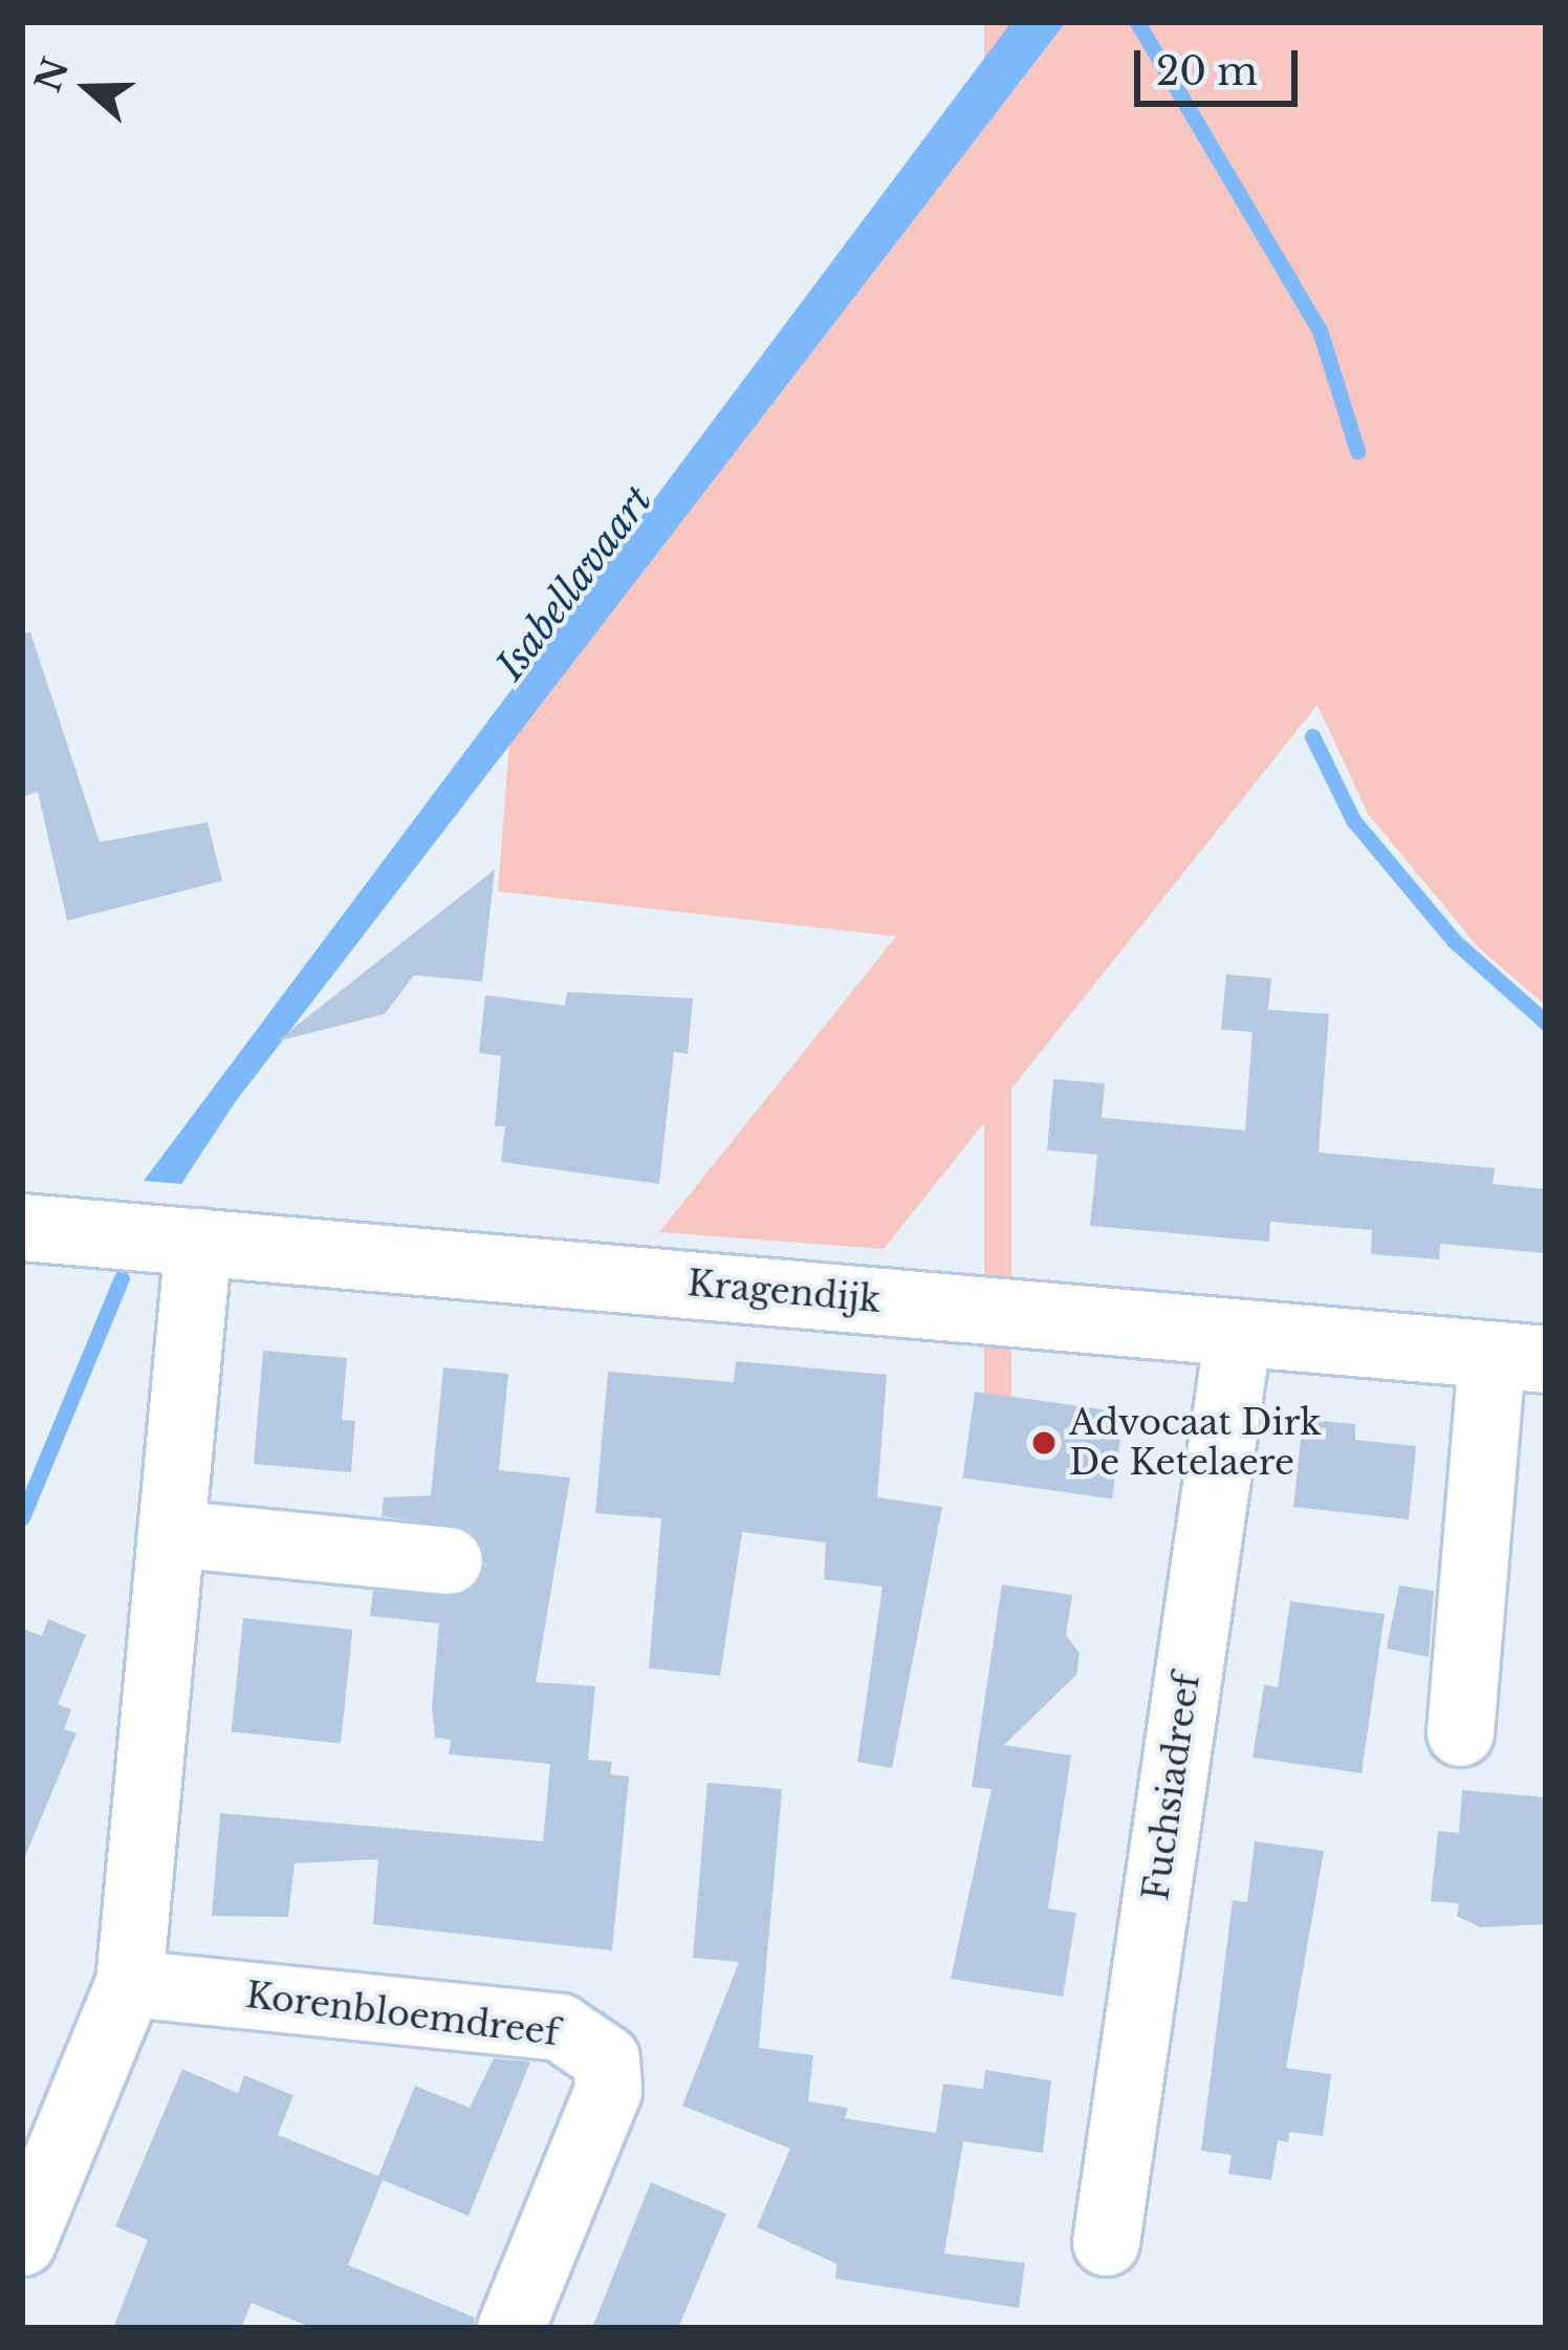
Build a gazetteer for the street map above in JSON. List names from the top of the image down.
{
  "streets": {
    "street": ["Kragendijk", "Fuchsiadreef", "Korenbloemdreef"]
  },
  "crossings": [
    ["Kragendijk", "Fuchsiadreef"]
  ],
  "water": ["Isabellavaart"],
  "places": ["Advocaat Dirk De Ketelaere"],
  "scale_bar": "20 m",
  "north": "left"
}
